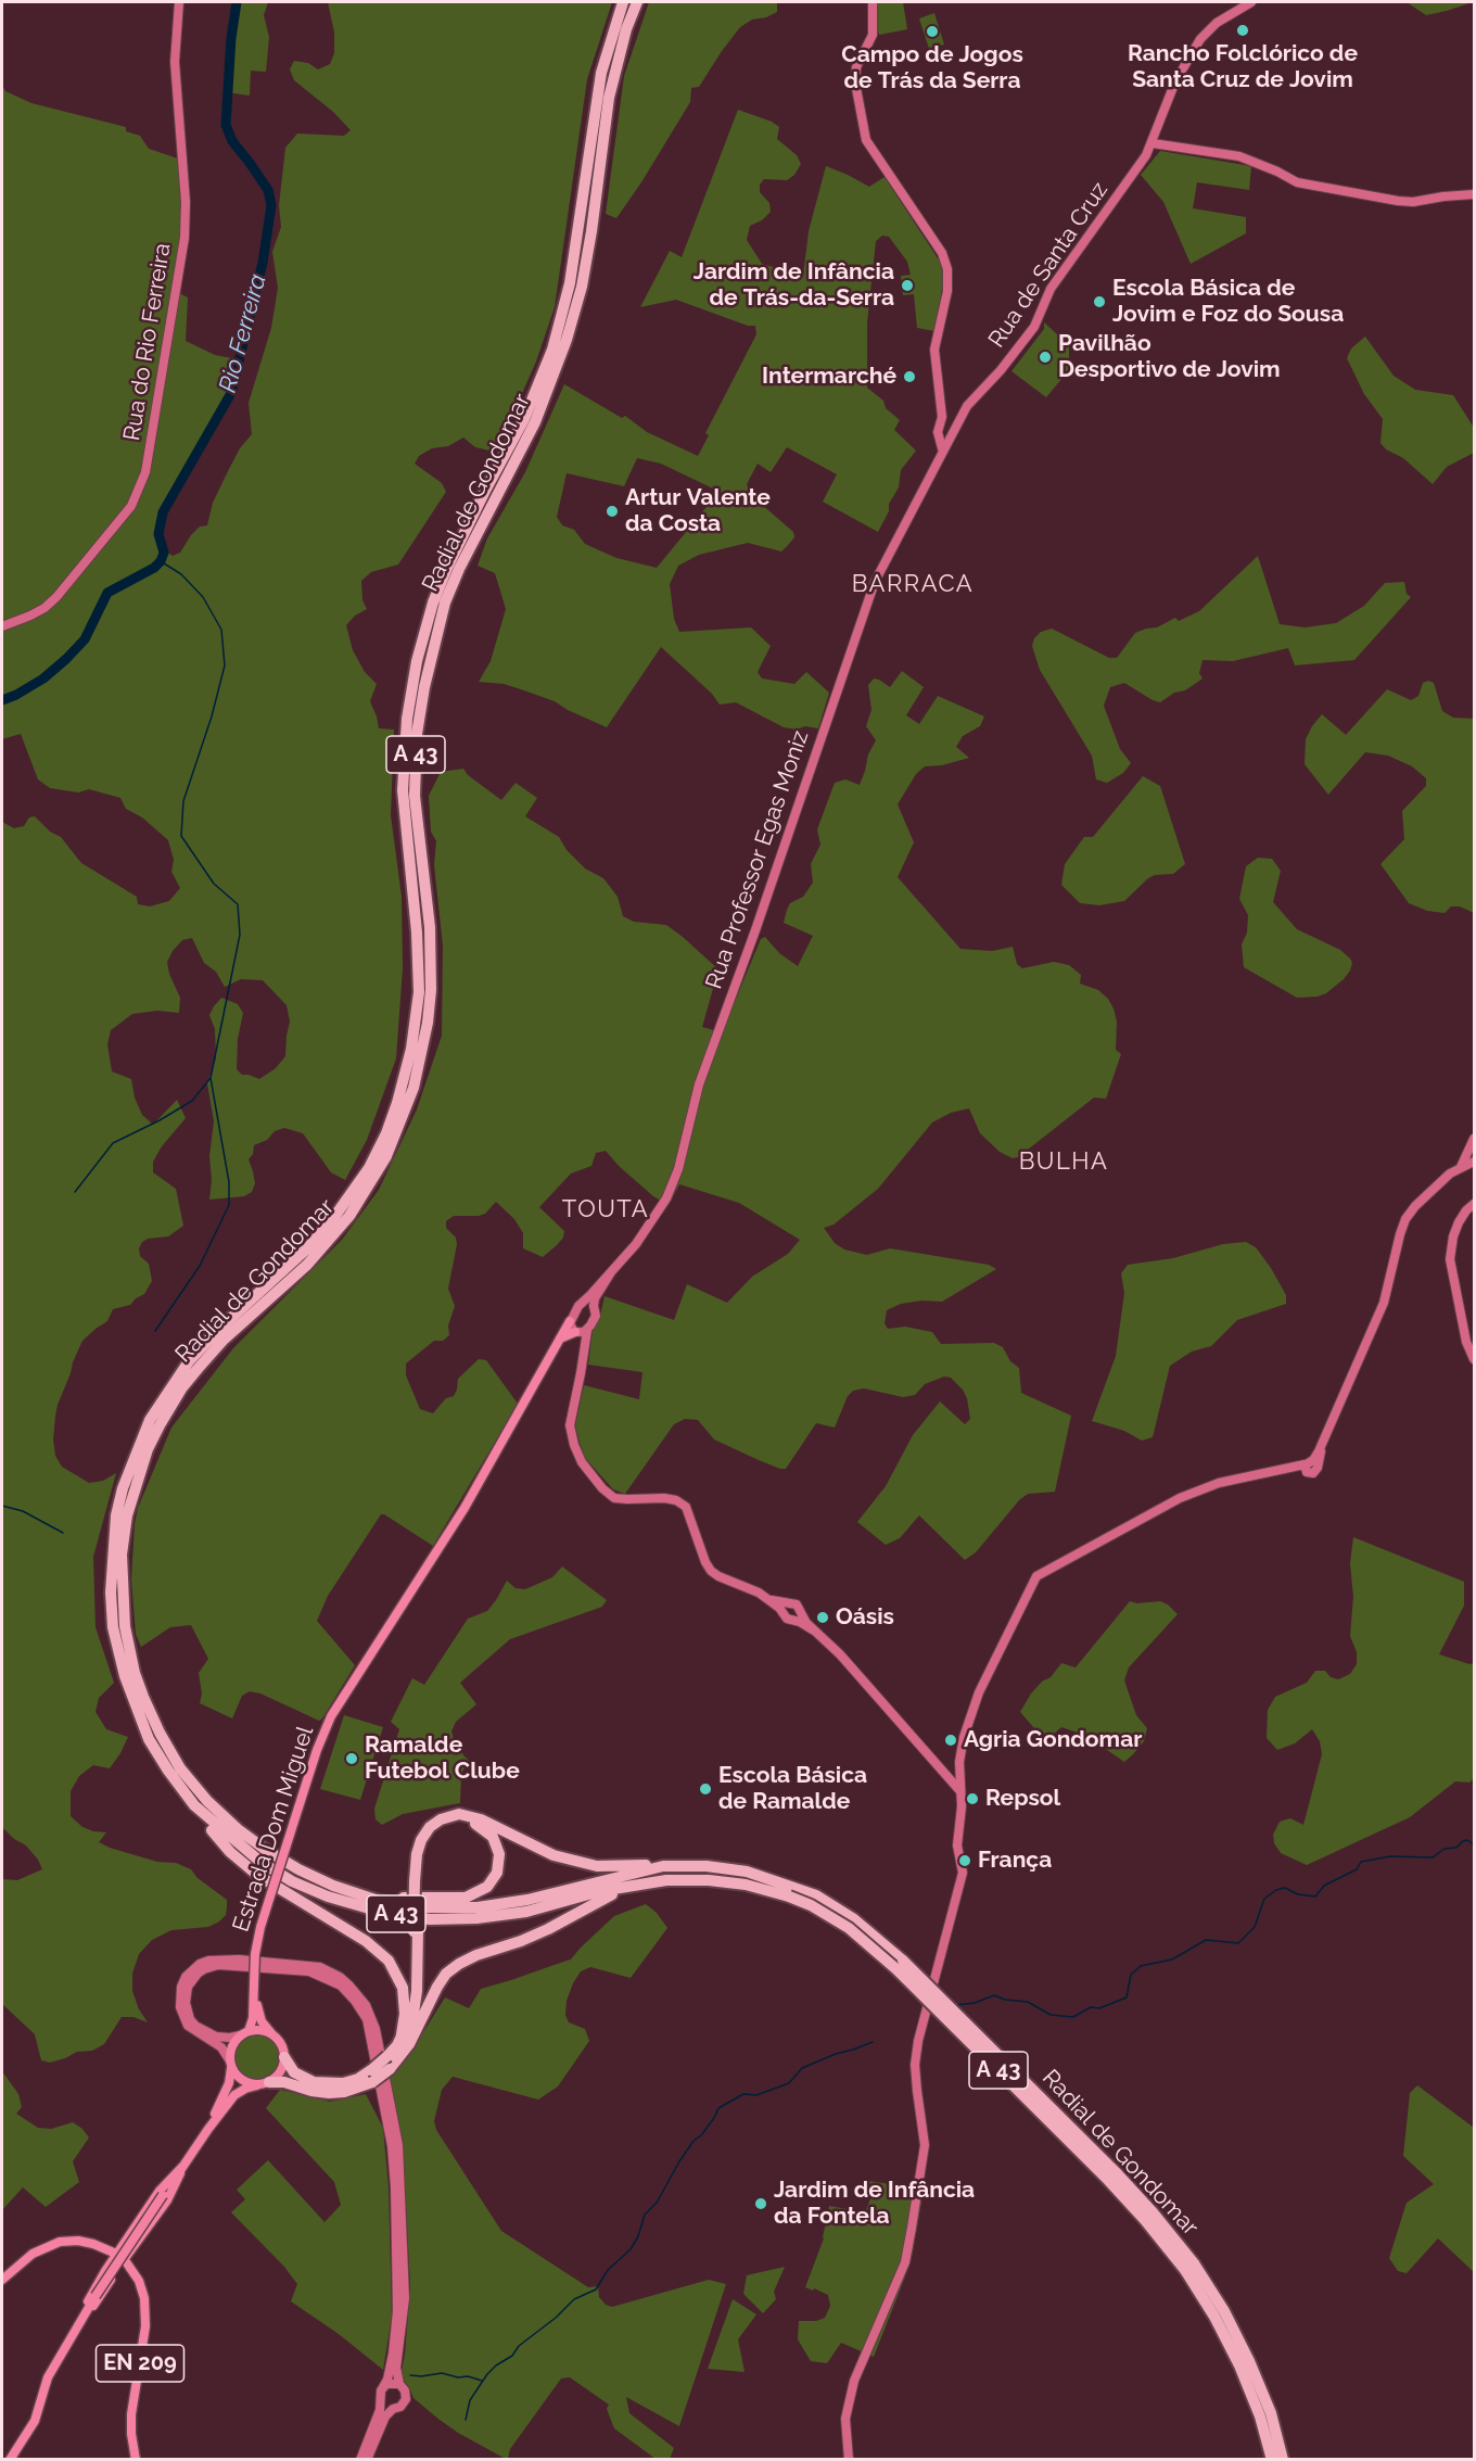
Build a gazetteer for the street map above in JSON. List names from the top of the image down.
{
  "streets": {
    "highway": ["Radial de Gondomar", "A 43"],
    "main road": [
      "Rua de Santa Cruz",
      "Rua do Rio Ferreira",
      "Rua Professor Egas Moniz",
      "Estrada Dom Miguel",
      "EN 209"
    ]
  },
  "crossings": [
    ["Rua de Santa Cruz", "Rua Professor Egas Moniz"],
    ["Rua Professor Egas Moniz", "Estrada Dom Miguel"]
  ],
  "districts": ["BARRACA", "BULHA", "TOUTA"],
  "water": ["Rio Ferreira"],
  "places": [
    "Rancho Folclórico de Santa Cruz de Jovim",
    "Campo de Jogos de Trás da Serra",
    "Jardim de Infância de Trás-da-Serra",
    "Escola Básica de Jovim e Foz do Sousa",
    "Pavilhão Desportivo de Jovim",
    "Intermarché",
    "Artur Valente da Costa",
    "Oásis",
    "Agria Gondomar",
    "Ramalde Futebol Clube",
    "Escola Básica de Ramalde",
    "Repsol",
    "França",
    "Jardim de Infância da Fontela"
  ]
}
